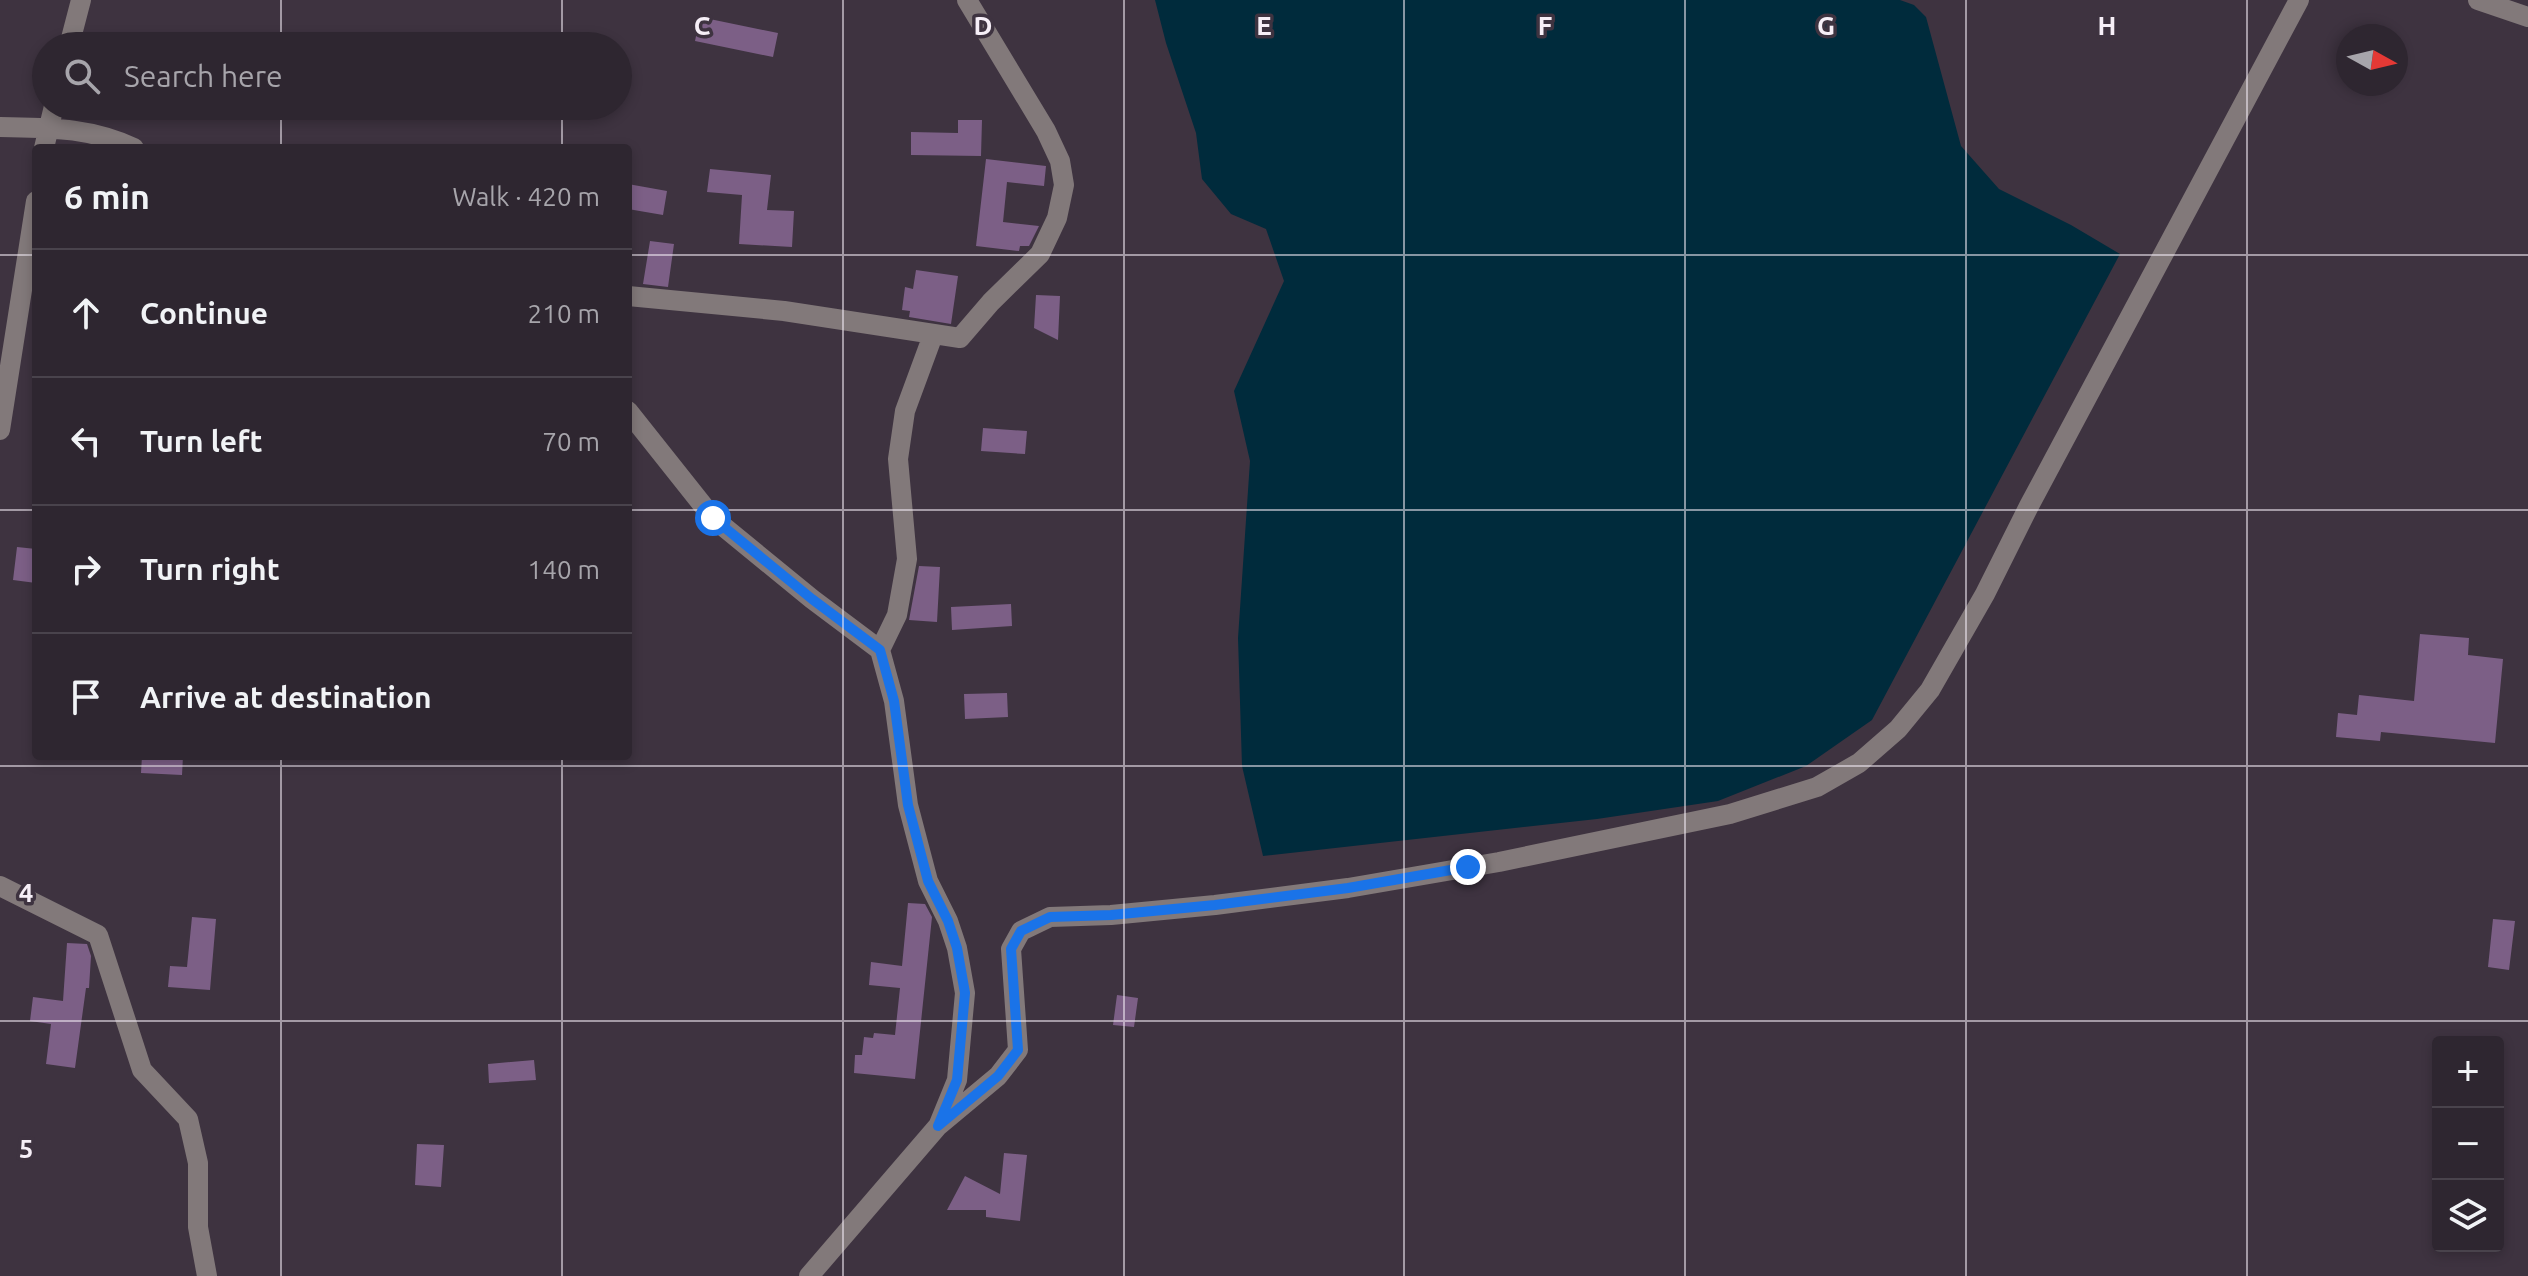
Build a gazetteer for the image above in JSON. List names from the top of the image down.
{
  "north": "right",
  "page": {
    "search": "Search here",
    "heading": ["6 min", "Walk · 420 m"],
    "list": [
      ["Continue", "210 m"],
      ["Turn left", "70 m"],
      ["Turn right", "140 m"],
      "Arrive at destination"
    ],
    "map_buttons": ["+", "−"]
  },
  "grid": {
    "columns": [
      "C",
      "D",
      "E",
      "F",
      "G",
      "H"
    ],
    "rows": ["4", "5"]
  }
}
